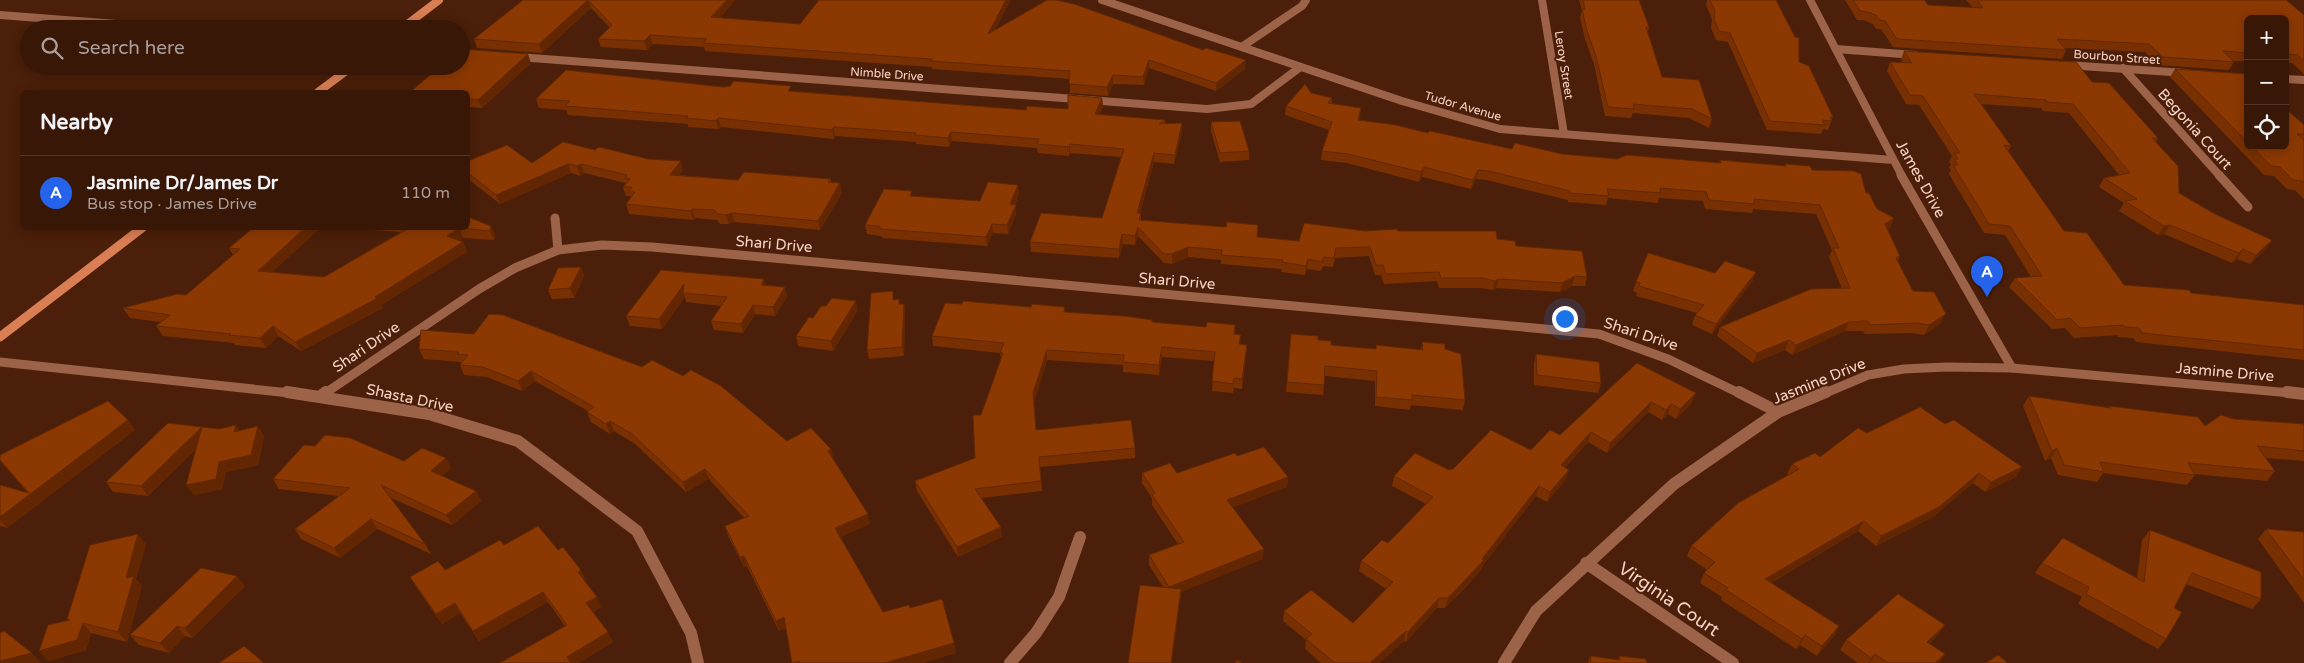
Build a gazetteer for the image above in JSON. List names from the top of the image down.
{
  "streets": {
    "street": [
      "Bourbon Street",
      "Leroy Street",
      "Nimble Drive",
      "Tudor Avenue",
      "Begonia Court",
      "James Drive",
      "Shari Drive",
      "Jasmine Drive",
      "Shasta Drive",
      "Virginia Court"
    ]
  },
  "crossings": [
    ["Bourbon Street", "Begonia Court"],
    ["Leroy Street", "Tudor Avenue"],
    ["Nimble Drive", "Tudor Avenue"],
    ["Tudor Avenue", "James Drive"],
    ["James Drive", "Jasmine Drive"],
    ["Shari Drive", "Jasmine Drive"],
    ["Shari Drive", "Shasta Drive"],
    ["Jasmine Drive", "Virginia Court"]
  ],
  "page": {
    "map_buttons": ["+", "−"],
    "search": "Search here",
    "heading": "Nearby",
    "list": [
      {
        "mark": "A",
        "name": "Jasmine Dr/James Dr",
        "note": "Bus stop · James Drive",
        "value": "110 m"
      }
    ],
    "pins": "A"
  }
}
